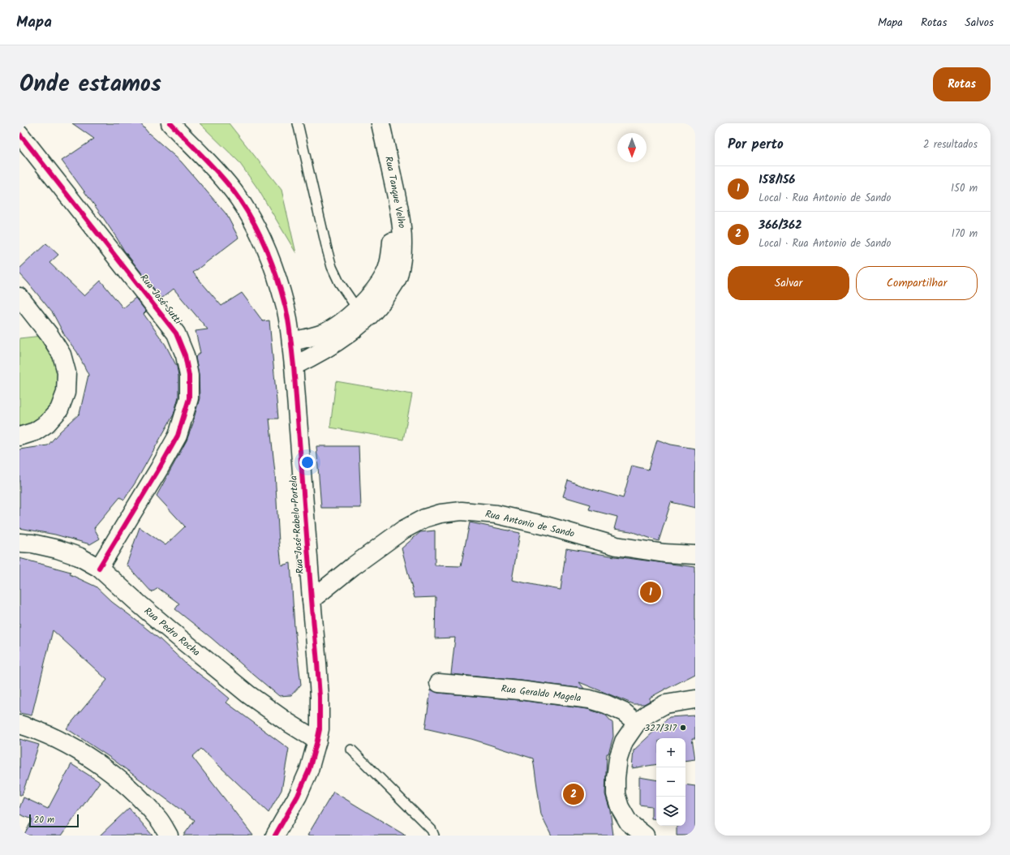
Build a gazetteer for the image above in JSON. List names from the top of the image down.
{
  "streets": {
    "street": [
      "Rua Tanque Velho",
      "Rua José Sutti",
      "Rua Antonio de Sando",
      "Rua José Rabelo Portela",
      "Rua Pedro Rocha",
      "Rua Geraldo Magela"
    ]
  },
  "crossings": [
    ["Rua Tanque Velho", "Rua José Rabelo Portela"],
    ["Rua José Sutti", "Rua Pedro Rocha"],
    ["Rua Antonio de Sando", "Rua José Rabelo Portela"],
    ["Rua José Rabelo Portela", "Rua Pedro Rocha"]
  ],
  "places": ["327/317"],
  "scale_bar": "20 m",
  "north": "bottom",
  "page": {
    "header": "Mapa",
    "nav": ["Mapa", "Rotas", "Salvos"],
    "title": "Onde estamos",
    "buttons": [
      "Rotas",
      ["Salvar", "Compartilhar"]
    ],
    "heading": ["Por perto", "2 resultados"],
    "list": [
      {
        "mark": "1",
        "name": "158/156",
        "note": "Local · Rua Antonio de Sando",
        "value": "150 m"
      },
      {
        "mark": "2",
        "name": "366/362",
        "note": "Local · Rua Antonio de Sando",
        "value": "170 m"
      }
    ],
    "pins": ["1", "2"],
    "map_buttons": ["+", "−"],
    "scale": "20 m"
  }
}
